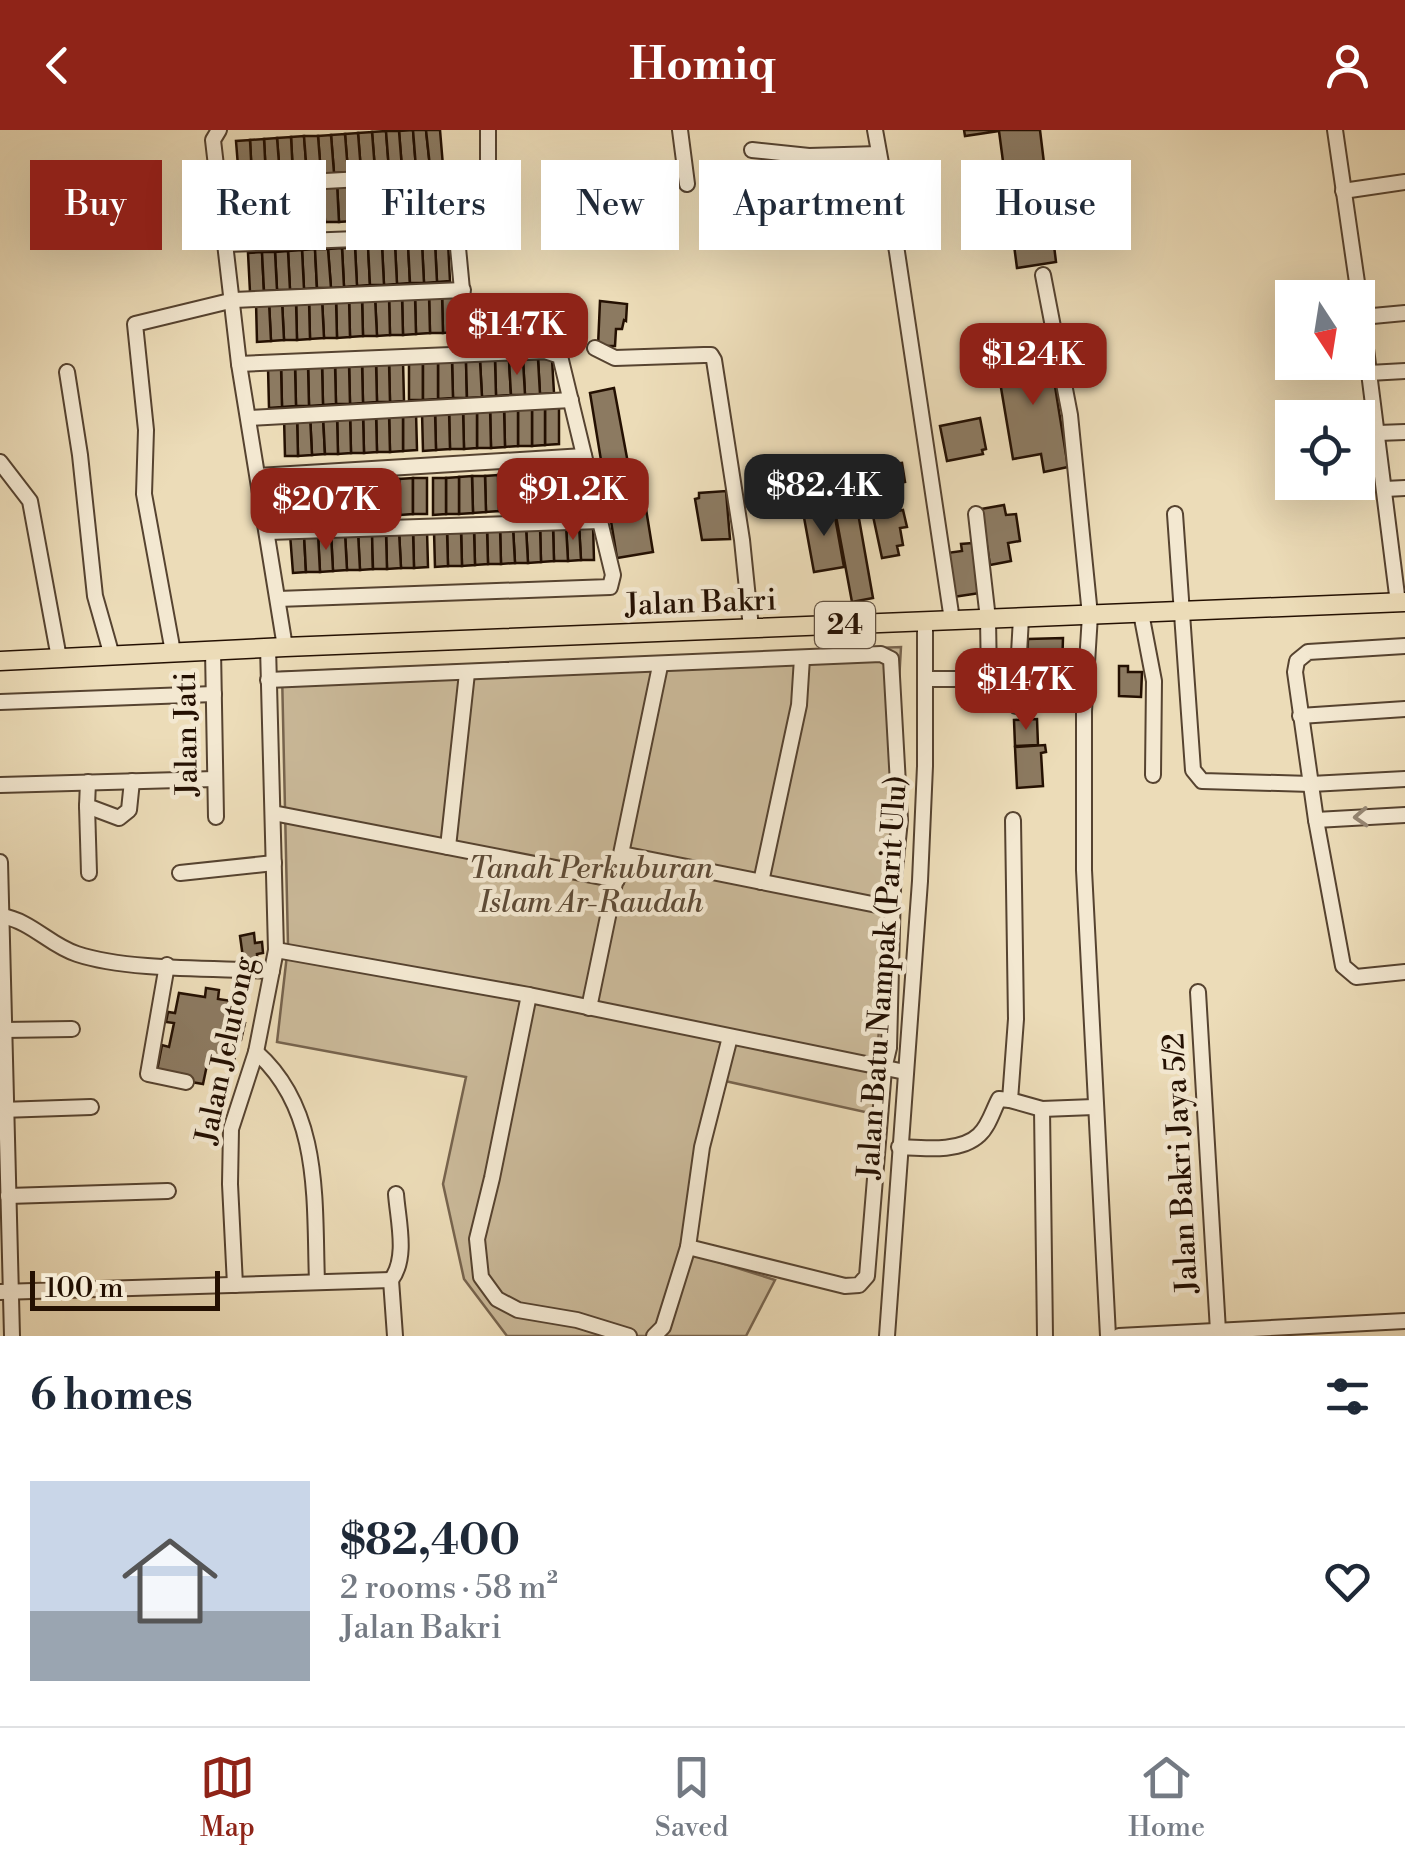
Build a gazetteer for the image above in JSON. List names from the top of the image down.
{
  "streets": {
    "main road": ["Jalan Bakri", "24"],
    "street": [
      "Jalan Jati",
      "Jalan Batu Nampak (Parit Ulu)",
      "Jalan Jelutong",
      "Jalan Bakri Jaya 5/2"
    ]
  },
  "crossings": [
    ["Jalan Bakri", "Jalan Jati"],
    ["Jalan Bakri", "Jalan Batu Nampak (Parit Ulu)"],
    ["Jalan Bakri", "Jalan Jelutong"]
  ],
  "parks": ["Tanah Perkuburan Islam Ar-Raudah"],
  "scale_bar": "100 m",
  "north": "bottom",
  "page": {
    "header": "Homiq",
    "chip": [
      "Buy",
      "Rent",
      "Filters",
      "New",
      "Apartment",
      "House"
    ],
    "price": [
      "$147K",
      "$124K",
      "$82.4K",
      "$91.2K",
      "$207K",
      "$147K"
    ],
    "scale": "100 m",
    "heading": "6 homes",
    "list": [
      {
        "name": "$82,400",
        "note": "2 rooms · 58 m² · Jalan Bakri"
      }
    ],
    "tabs": ["Map", "Saved", "Home"]
  }
}
